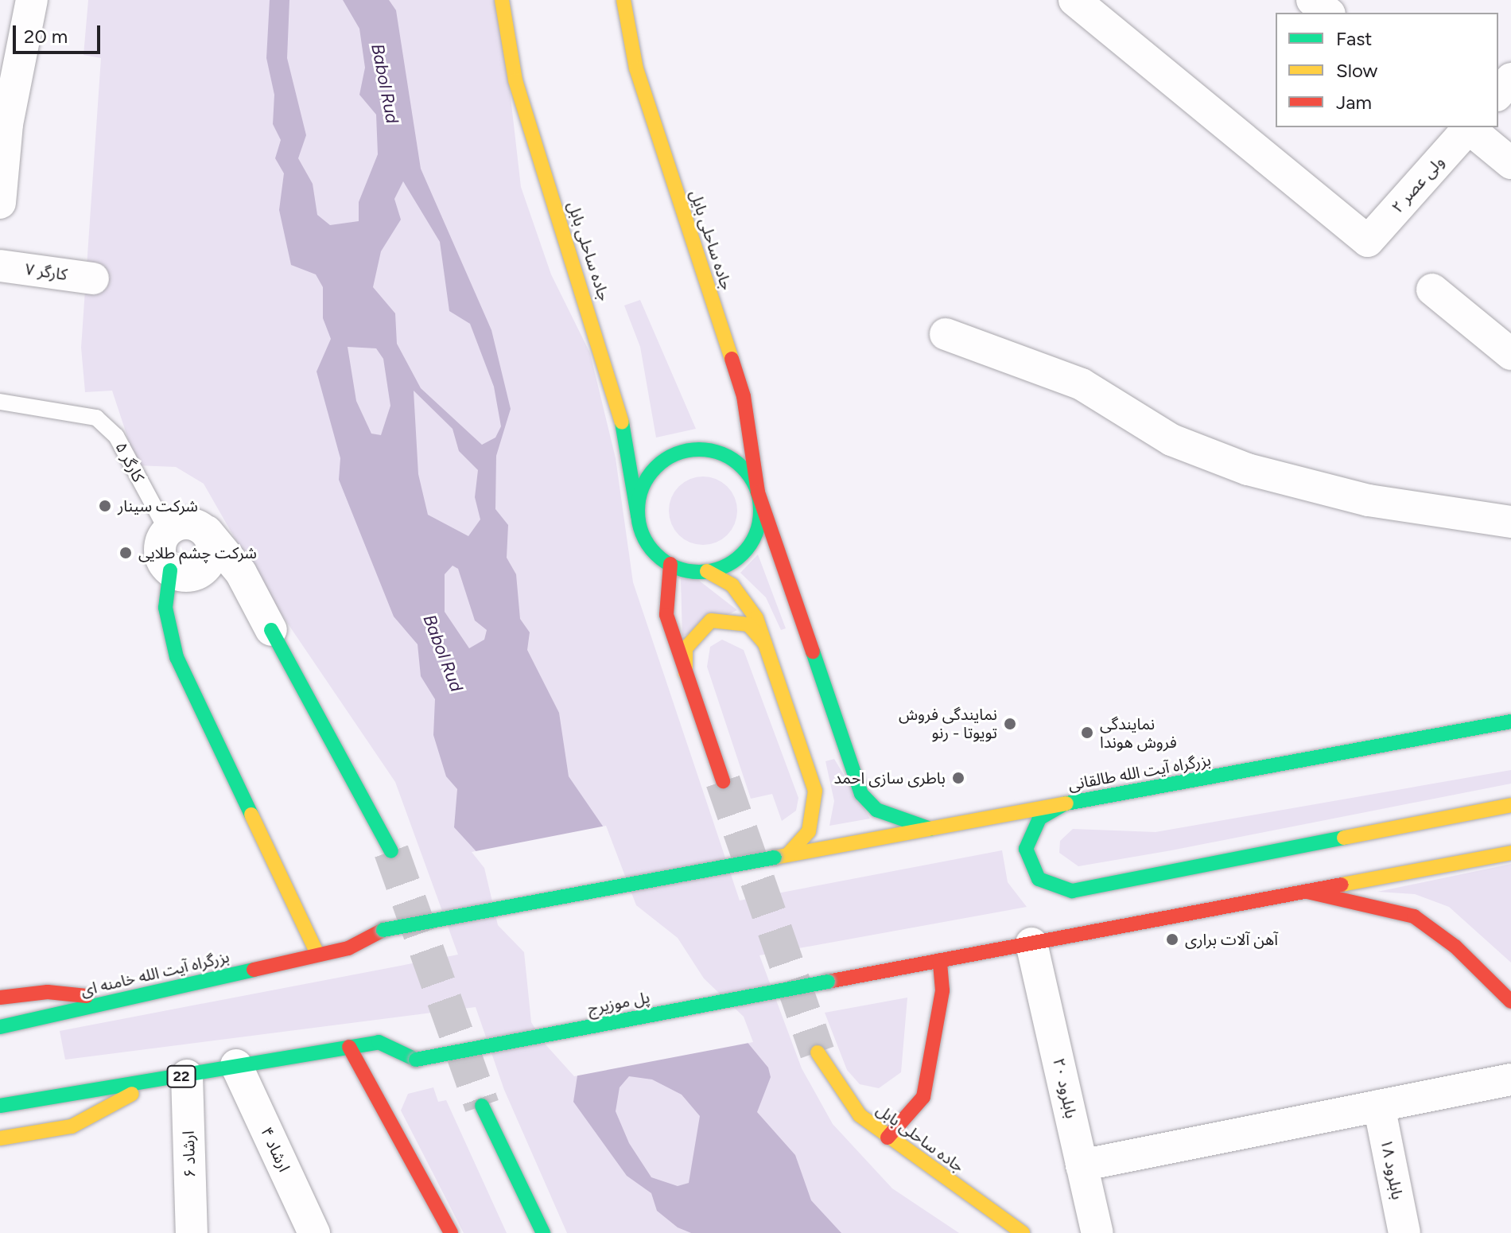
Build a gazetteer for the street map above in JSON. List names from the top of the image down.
{
  "streets": {
    "main road": [
      "جاده ساحلی بایل",
      "جاده ساحلی بابل",
      "بزرگراه آیت الله طالقانی",
      "بزرگراه آیت الله خامنه ای",
      "پل موزیرج",
      "22"
    ],
    "street": [
      "ولی عصر ۲",
      "کارگر ۷",
      "بابلرود ۲۰",
      "ارشاد ۴",
      "ارشاد ۶",
      "بابلرود ۱۸"
    ],
    "lane": ["کارگر ۵"]
  },
  "crossings": [
    ["جاده ساحلی بایل", "جاده ساحلی بابل"],
    ["پل موزیرج", "22"],
    ["22", "ارشاد ۴"],
    ["22", "ارشاد ۶"]
  ],
  "water": ["Babol Rud"],
  "places": [
    "شرکت سینار",
    "شرکت چشم طلایی",
    "نمایندگی فروش تویوتا - رنو",
    "نمایندگی فروش هوندا",
    "باطری سازی احمد",
    "آهن آلات براری"
  ],
  "legend": ["Fast", "Slow", "Jam"],
  "scale_bar": "20 m"
}
